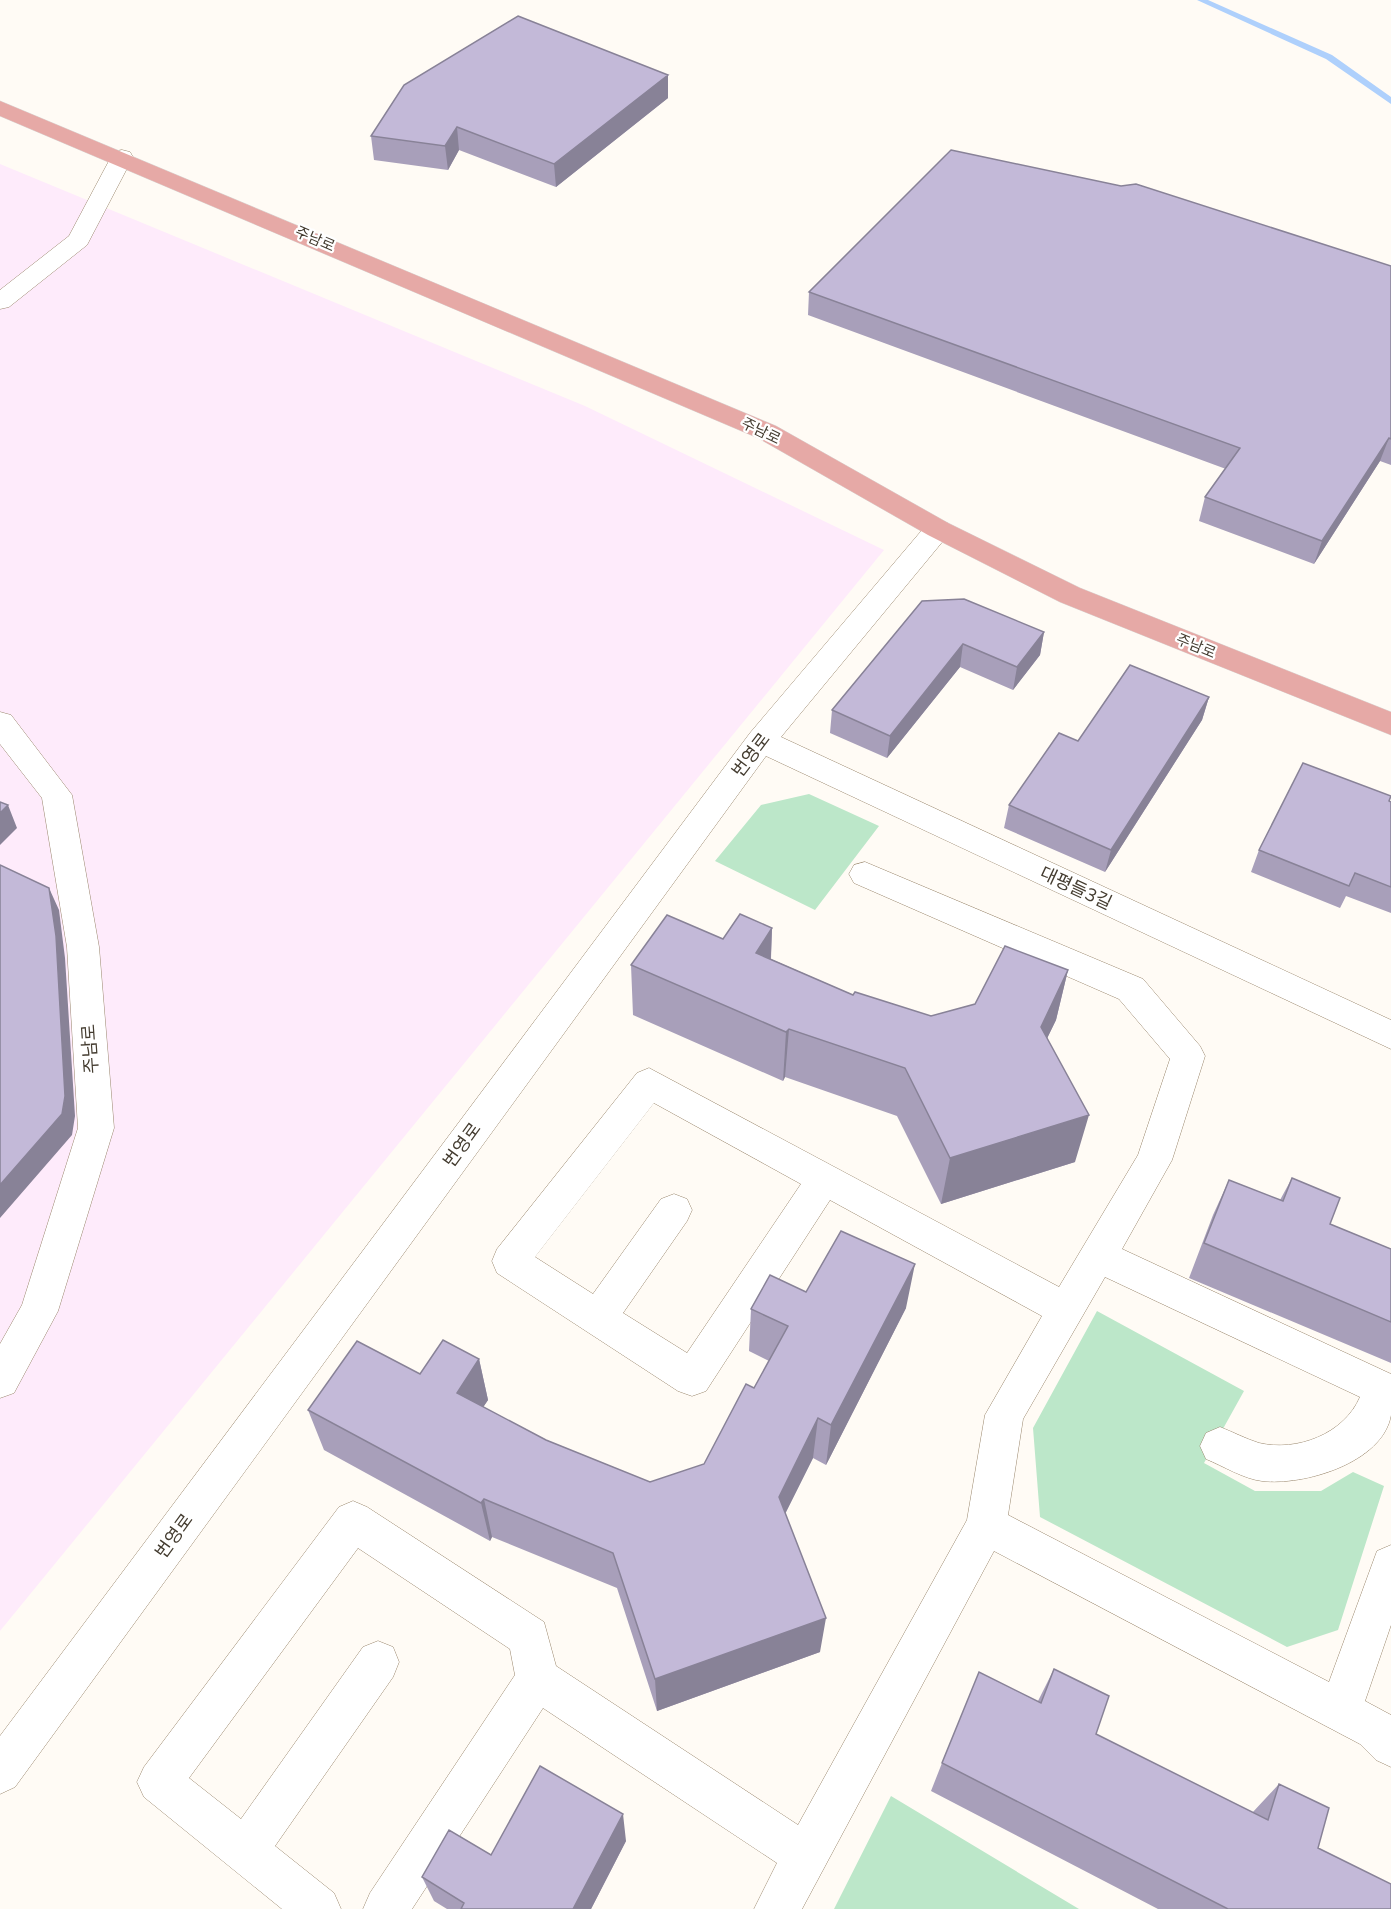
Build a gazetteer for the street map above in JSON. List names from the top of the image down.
{
  "streets": {
    "main road": ["주남로"],
    "street": ["번영로", "대평들3길"]
  },
  "crossings": [
    ["주남로", "번영로"],
    ["번영로", "대평들3길"]
  ]
}
